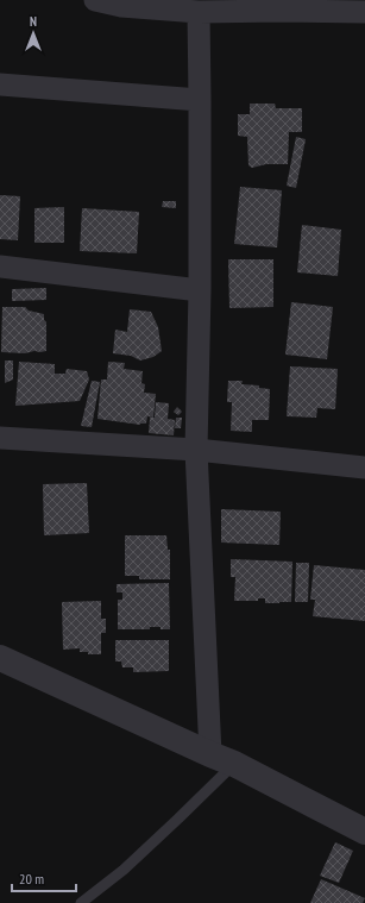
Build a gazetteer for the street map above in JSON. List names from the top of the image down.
{
  "scale_bar": "20 m",
  "north": "top"
}
